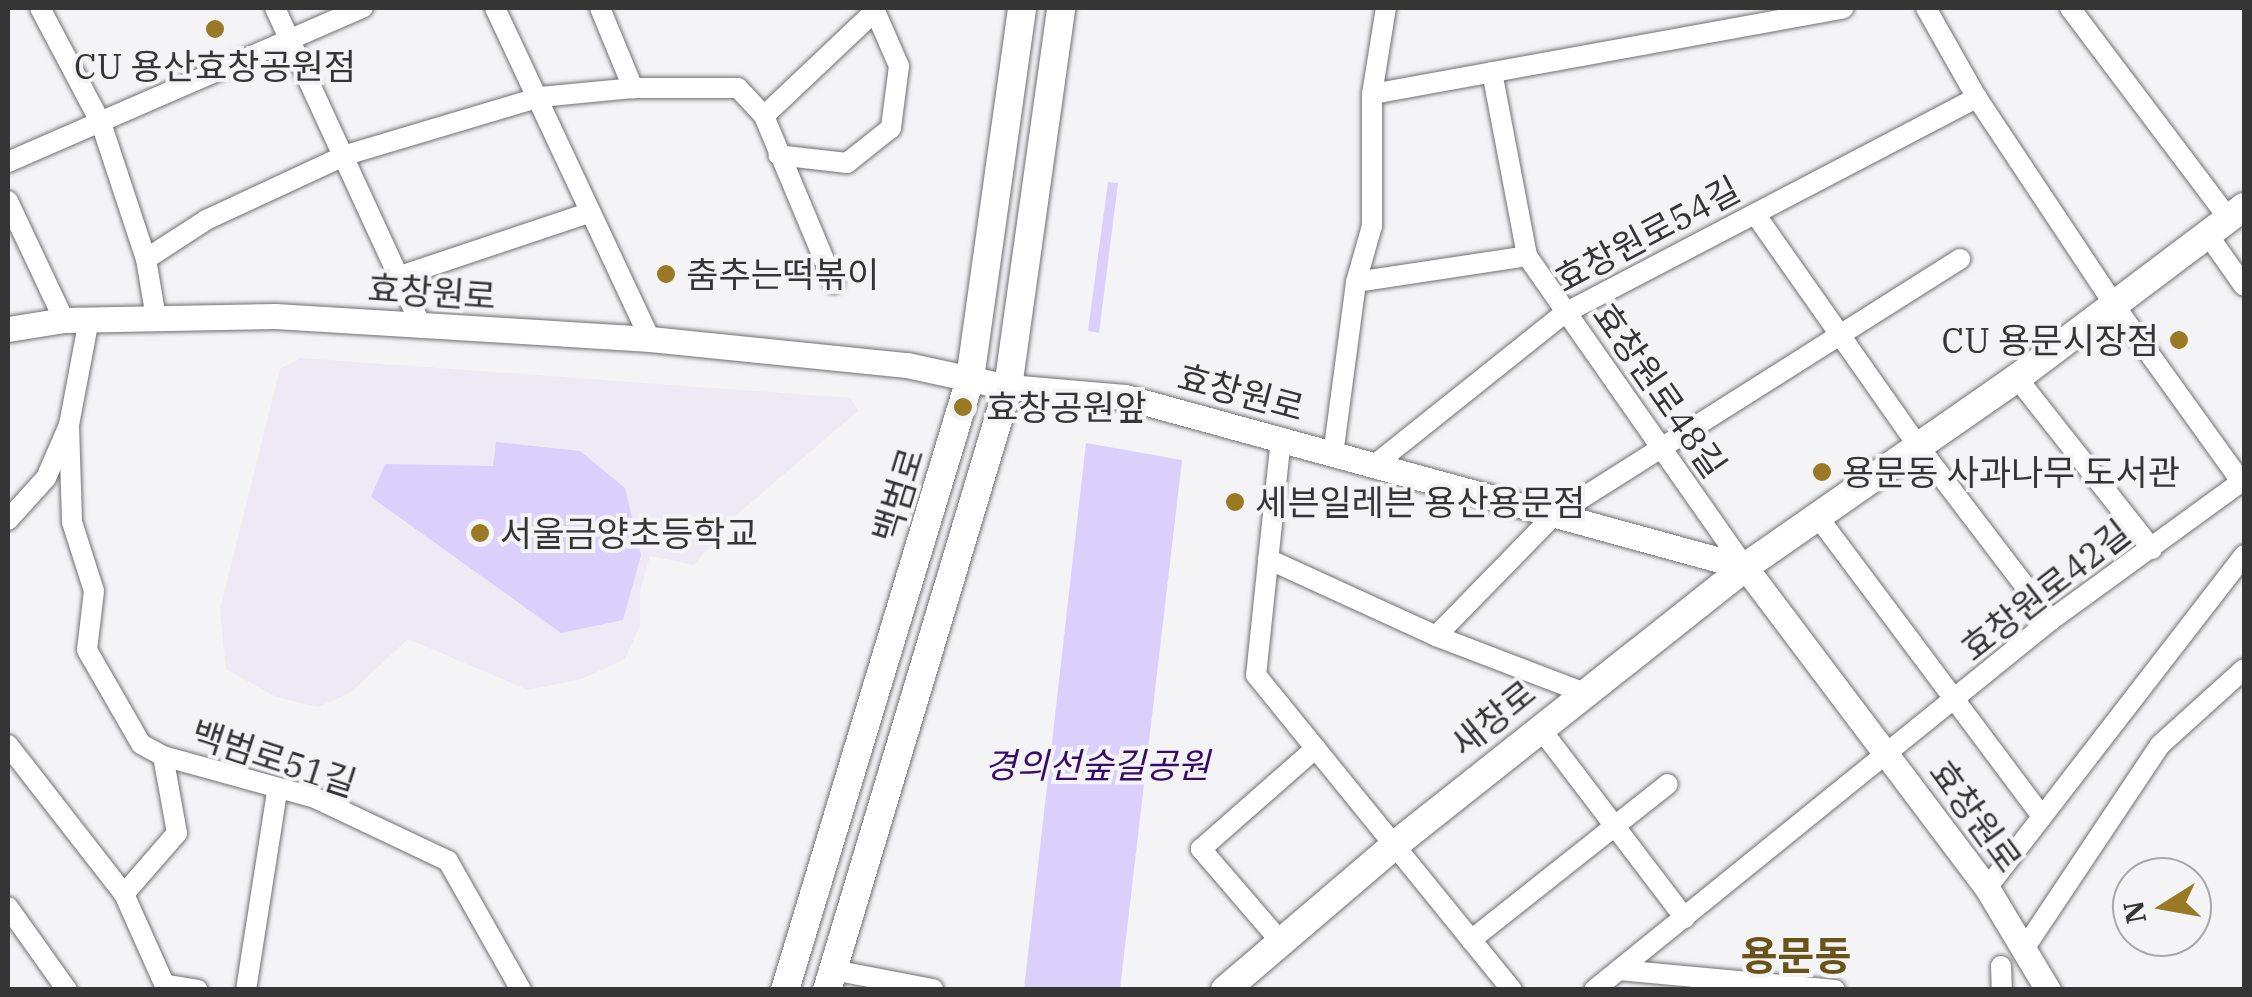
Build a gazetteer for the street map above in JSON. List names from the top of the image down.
{
  "streets": {
    "main road": ["백범로", "새창로"],
    "street": [
      "효창원로54길",
      "효창원로",
      "효창원로48길",
      "효창원로42길",
      "백범로51길"
    ]
  },
  "crossings": [
    ["효창원로54길", "효창원로"],
    ["효창원로54길", "효창원로48길"],
    ["효창원로", "효창원로48길"],
    ["효창원로", "백범로"],
    ["효창원로", "효창원로42길"],
    ["효창원로", "새창로"],
    ["효창원로48길", "새창로"]
  ],
  "districts": ["용문동"],
  "parks": ["경의선숲길공원"],
  "places": [
    "CU 용산효창공원점",
    "춤추는떡볶이",
    "CU 용문시장점",
    "효창공원앞",
    "용문동 사과나무 도서관",
    "세븐일레븐 용산용문점",
    "서울금양초등학교"
  ],
  "north": "left"
}
